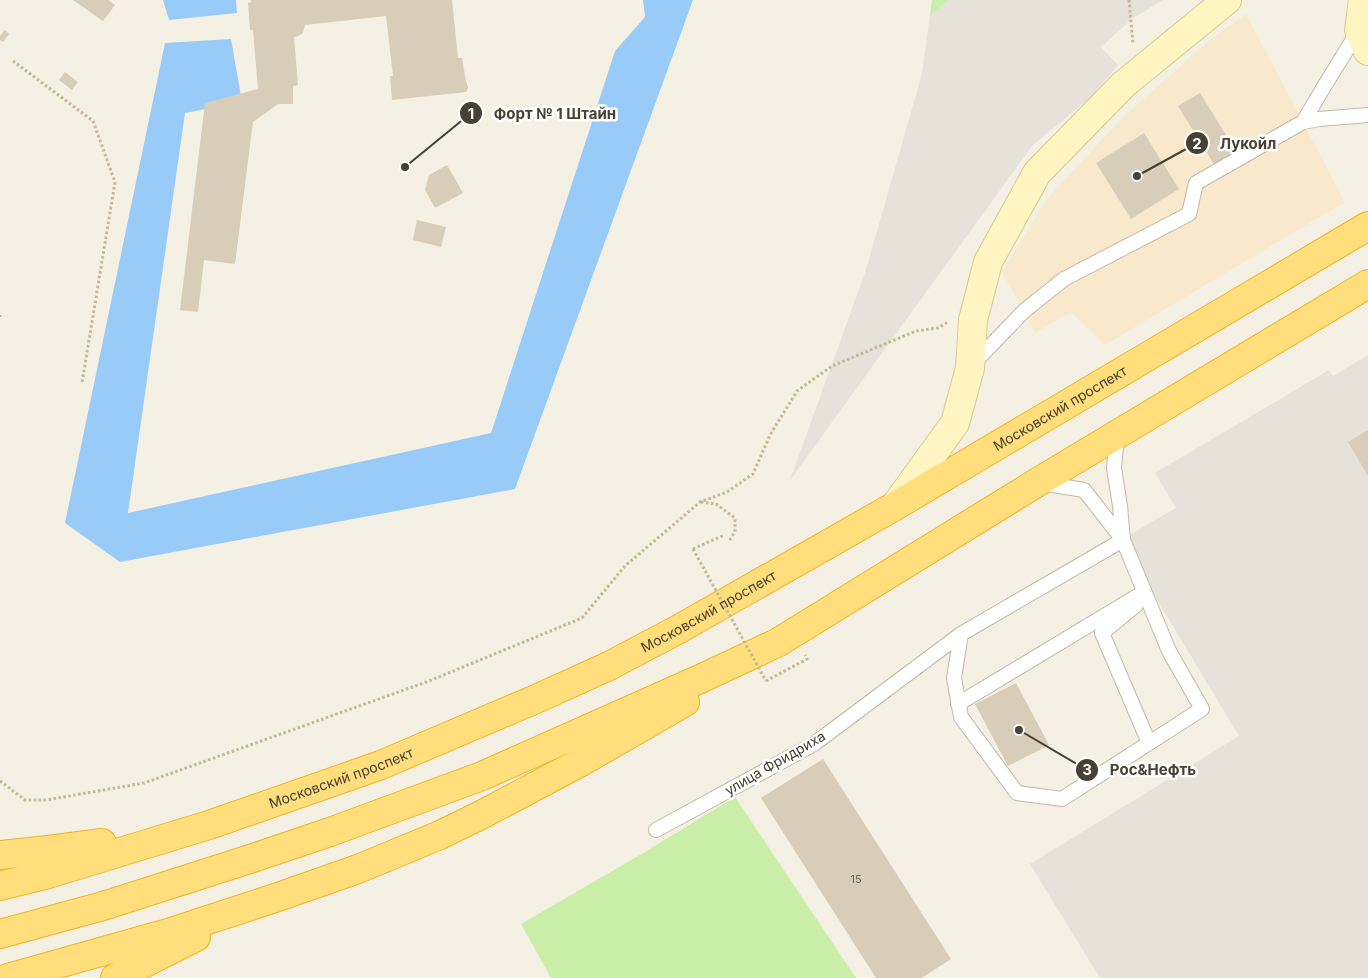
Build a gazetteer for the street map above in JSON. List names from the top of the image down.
{
  "streets": {
    "highway": ["Московский проспект"],
    "lane": ["улица Фридриха"]
  },
  "places": ["Форт № 1 Штайн", "Лукойл", "Рос&Нефть"],
  "house_numbers": ["15"]
}
